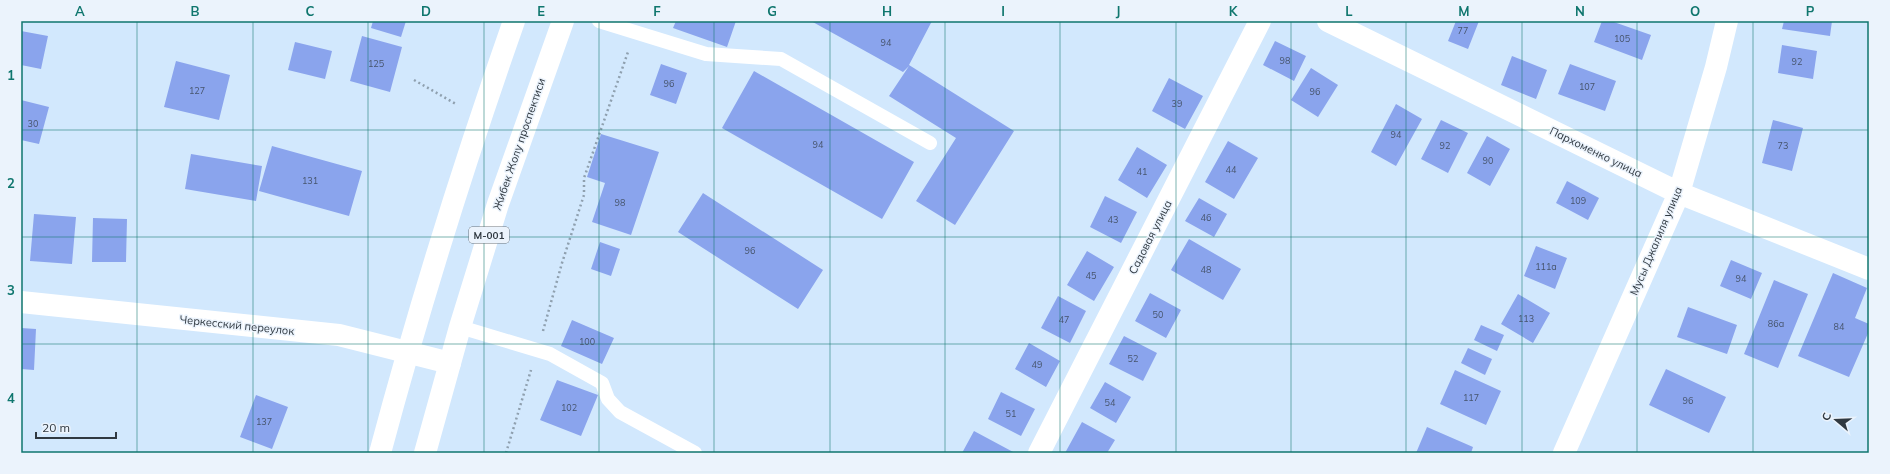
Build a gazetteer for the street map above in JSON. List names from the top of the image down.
{
  "streets": {
    "street": [
      "Жибек Жолу проспектиси",
      "Пархоменко улица",
      "М-001",
      "Садовая улица",
      "Мусы Джалиля улица",
      "Черкесский переулок"
    ]
  },
  "crossings": [
    ["Жибек Жолу проспектиси", "Черкесский переулок"],
    ["Пархоменко улица", "Мусы Джалиля улица"]
  ],
  "house_numbers": [
    "77",
    "105",
    "94",
    "98",
    "92",
    "125",
    "96",
    "107",
    "127",
    "96",
    "39",
    "30",
    "94",
    "94",
    "92",
    "73",
    "90",
    "44",
    "41",
    "131",
    "109",
    "98",
    "46",
    "43",
    "96",
    "111а",
    "48",
    "45",
    "94",
    "50",
    "113",
    "47",
    "86а",
    "84",
    "100",
    "52",
    "49",
    "117",
    "96",
    "54",
    "102",
    "51",
    "137"
  ],
  "scale_bar": "20 m",
  "north": "left",
  "grid": {
    "columns": [
      "A",
      "B",
      "C",
      "D",
      "E",
      "F",
      "G",
      "H",
      "I",
      "J",
      "K",
      "L",
      "M",
      "N",
      "O",
      "P"
    ],
    "rows": [
      "1",
      "2",
      "3",
      "4"
    ]
  }
}
